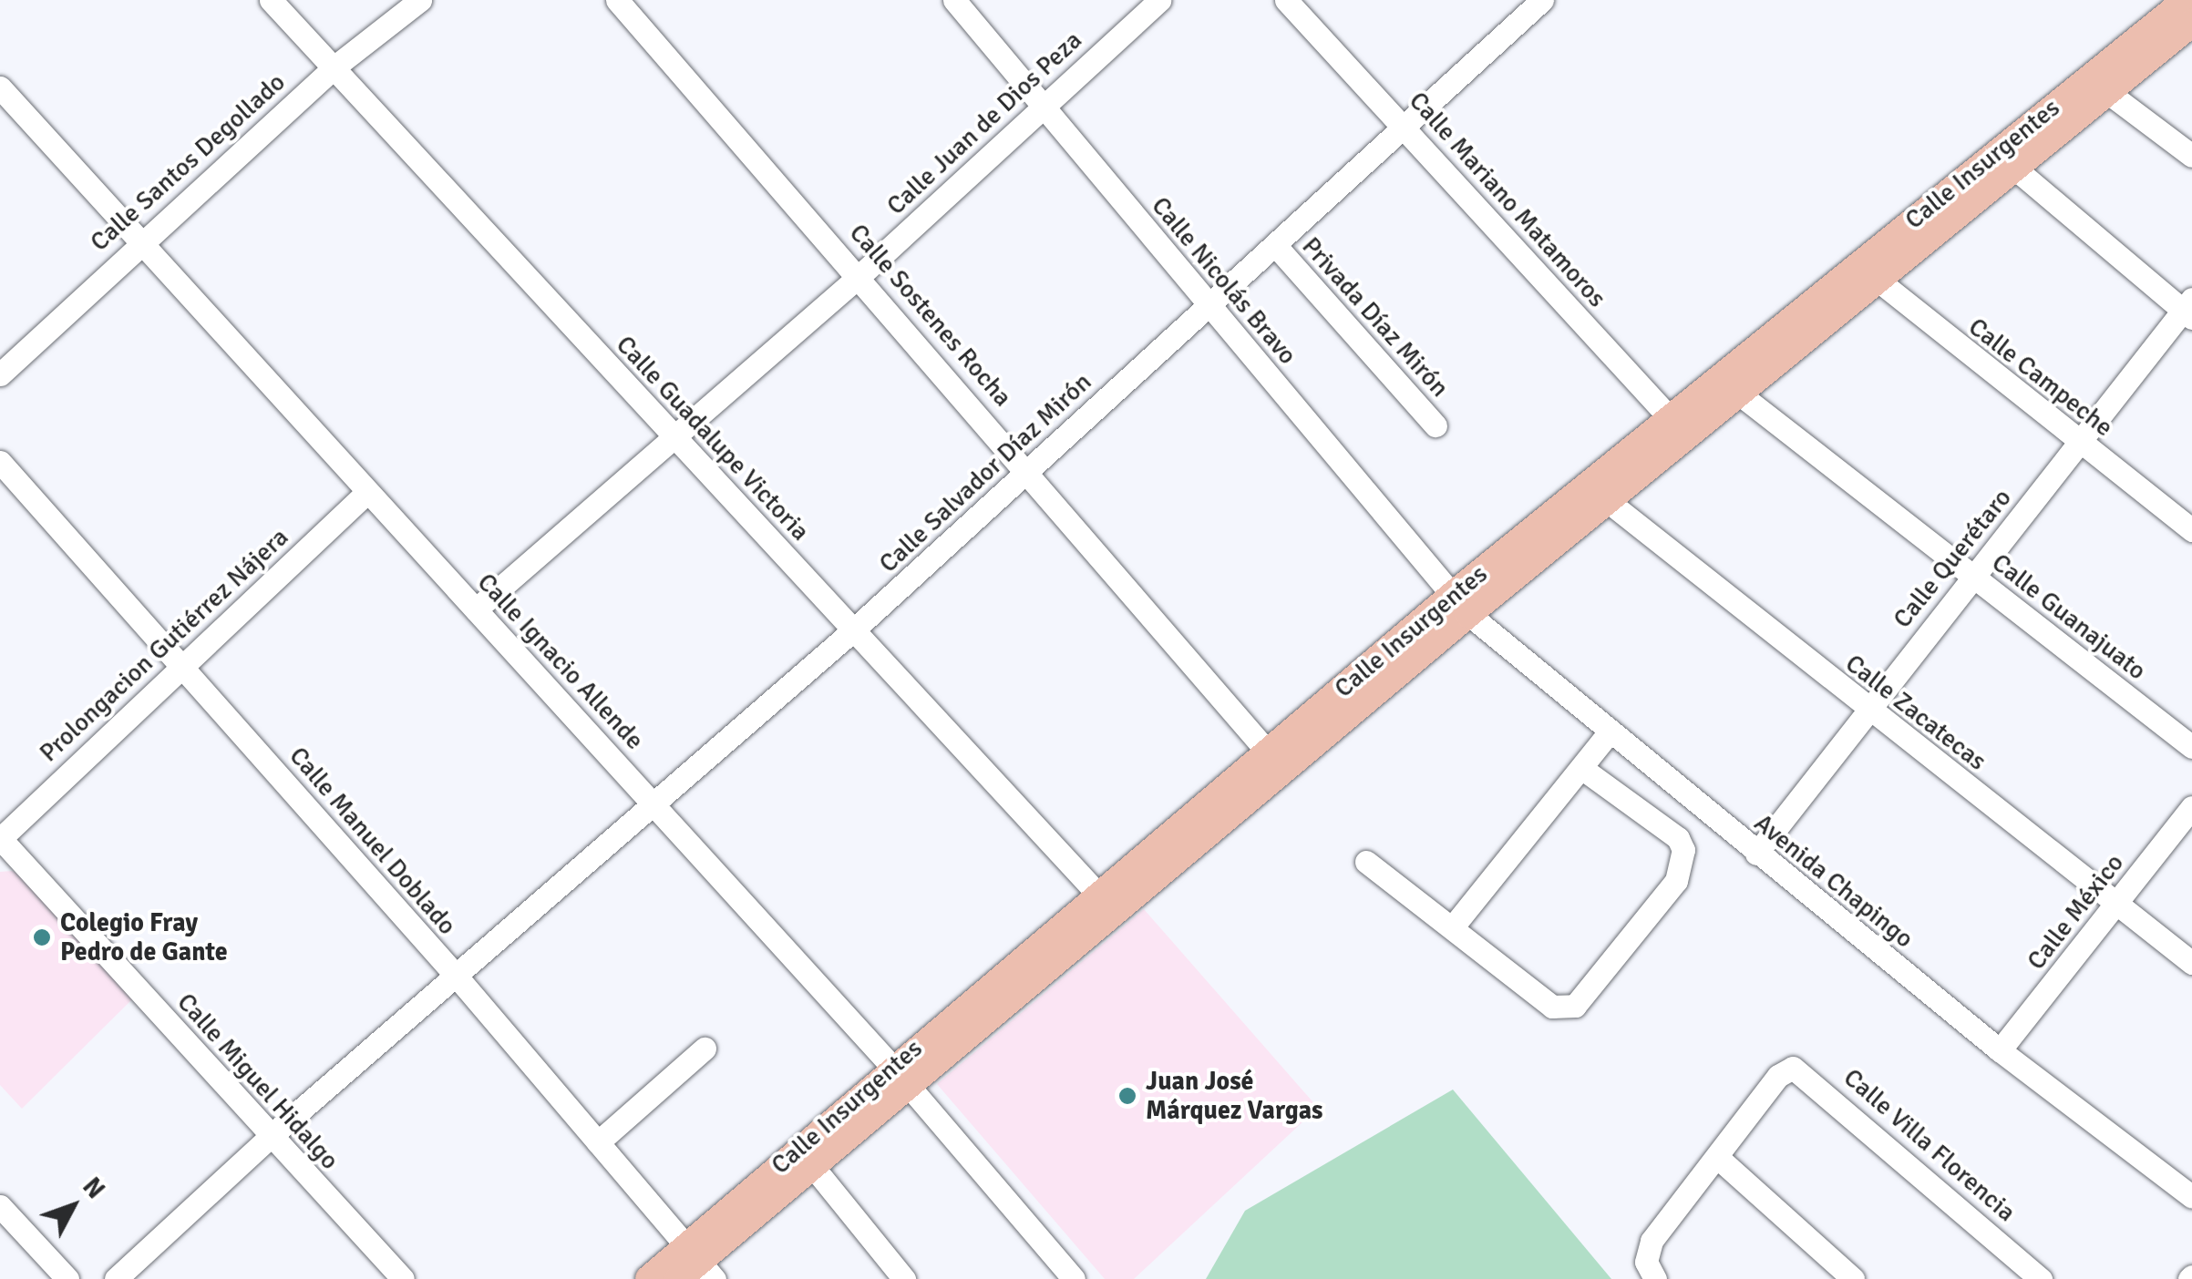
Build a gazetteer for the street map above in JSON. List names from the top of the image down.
{
  "streets": {
    "main road": ["Calle Insurgentes"],
    "street": [
      "Calle Juan de Dios Peza",
      "Calle Santos Degollado",
      "Calle Mariano Matamoros",
      "Calle Nicolás Bravo",
      "Calle Sostenes Rocha",
      "Privada Díaz Mirón",
      "Calle Campeche",
      "Calle Guadalupe Victoria",
      "Calle Salvador Díaz Mirón",
      "Calle Querétaro",
      "Calle Guanajuato",
      "Prolongacion Gutiérrez Nájera",
      "Calle Ignacio Allende",
      "Calle Zacatecas",
      "Calle Manuel Doblado",
      "Avenida Chapingo",
      "Calle México",
      "Calle Miguel Hidalgo",
      "Calle Villa Florencia"
    ]
  },
  "crossings": [
    ["Calle Juan de Dios Peza", "Calle Nicolás Bravo"],
    ["Calle Juan de Dios Peza", "Calle Sostenes Rocha"],
    ["Calle Juan de Dios Peza", "Calle Guadalupe Victoria"],
    ["Calle Juan de Dios Peza", "Calle Ignacio Allende"],
    ["Calle Santos Degollado", "Calle Guadalupe Victoria"],
    ["Calle Santos Degollado", "Calle Ignacio Allende"],
    ["Calle Insurgentes", "Calle Mariano Matamoros"],
    ["Calle Insurgentes", "Calle Nicolás Bravo"],
    ["Calle Insurgentes", "Calle Sostenes Rocha"],
    ["Calle Insurgentes", "Calle Campeche"],
    ["Calle Insurgentes", "Calle Guadalupe Victoria"],
    ["Calle Insurgentes", "Calle Guanajuato"],
    ["Calle Insurgentes", "Calle Ignacio Allende"],
    ["Calle Insurgentes", "Calle Zacatecas"],
    ["Calle Insurgentes", "Calle Manuel Doblado"],
    ["Calle Insurgentes", "Avenida Chapingo"],
    ["Calle Mariano Matamoros", "Calle Salvador Díaz Mirón"],
    ["Calle Nicolás Bravo", "Calle Salvador Díaz Mirón"],
    ["Calle Nicolás Bravo", "Avenida Chapingo"],
    ["Calle Sostenes Rocha", "Calle Salvador Díaz Mirón"],
    ["Privada Díaz Mirón", "Calle Salvador Díaz Mirón"],
    ["Calle Campeche", "Calle Querétaro"],
    ["Calle Guadalupe Victoria", "Calle Salvador Díaz Mirón"],
    ["Calle Salvador Díaz Mirón", "Calle Ignacio Allende"],
    ["Calle Salvador Díaz Mirón", "Calle Manuel Doblado"],
    ["Calle Salvador Díaz Mirón", "Calle Miguel Hidalgo"],
    ["Calle Querétaro", "Calle Guanajuato"],
    ["Calle Querétaro", "Calle Zacatecas"],
    ["Calle Querétaro", "Avenida Chapingo"],
    ["Prolongacion Gutiérrez Nájera", "Calle Ignacio Allende"],
    ["Prolongacion Gutiérrez Nájera", "Calle Manuel Doblado"],
    ["Prolongacion Gutiérrez Nájera", "Calle Miguel Hidalgo"],
    ["Calle Zacatecas", "Calle México"],
    ["Avenida Chapingo", "Calle México"]
  ],
  "places": ["Colegio Fray Pedro de Gante", "Juan José Márquez Vargas"],
  "north": "top right"
}
